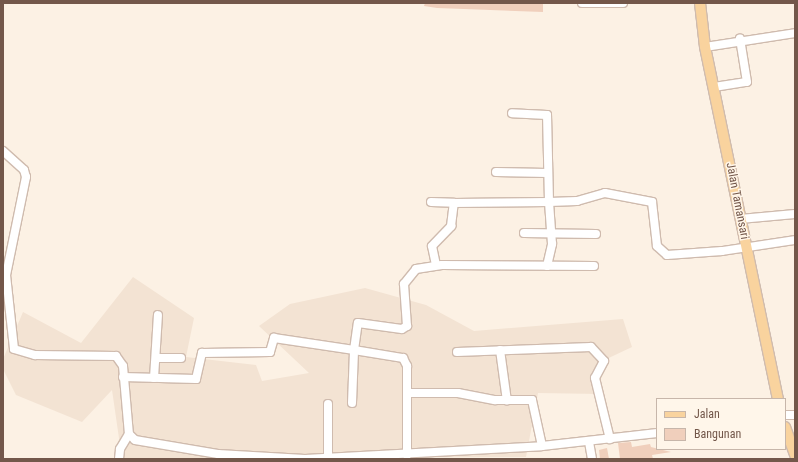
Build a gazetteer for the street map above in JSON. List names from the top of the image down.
{
  "streets": {
    "main road": ["Jalan Tamansari"]
  },
  "legend": ["Jalan", "Bangunan"]
}
